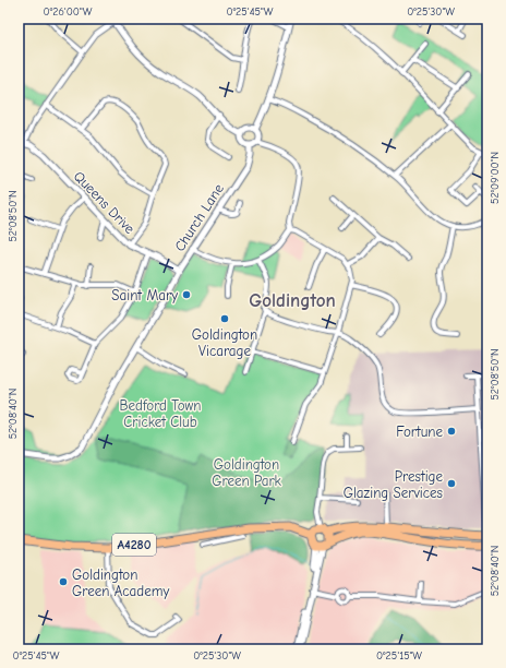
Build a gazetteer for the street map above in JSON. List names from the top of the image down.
{
  "streets": {
    "main road": ["A4280"],
    "street": ["Queens Drive", "Church Lane"]
  },
  "crossings": [
    ["Queens Drive", "Church Lane"]
  ],
  "districts": ["Goldington"],
  "parks": ["Bedford Town Cricket Club", "Goldington Green Park"],
  "places": [
    "Saint Mary",
    "Goldington Vicarage",
    "Fortune",
    "Prestige Glazing Services",
    "Goldington Green Academy"
  ],
  "coordinates": [
    "0°26'00\"W",
    "0°25'45\"W",
    "0°25'30\"W",
    "52°09'00\"N",
    "52°08'50\"N",
    "52°08'40\"N",
    "0°25'15\"W"
  ]
}
